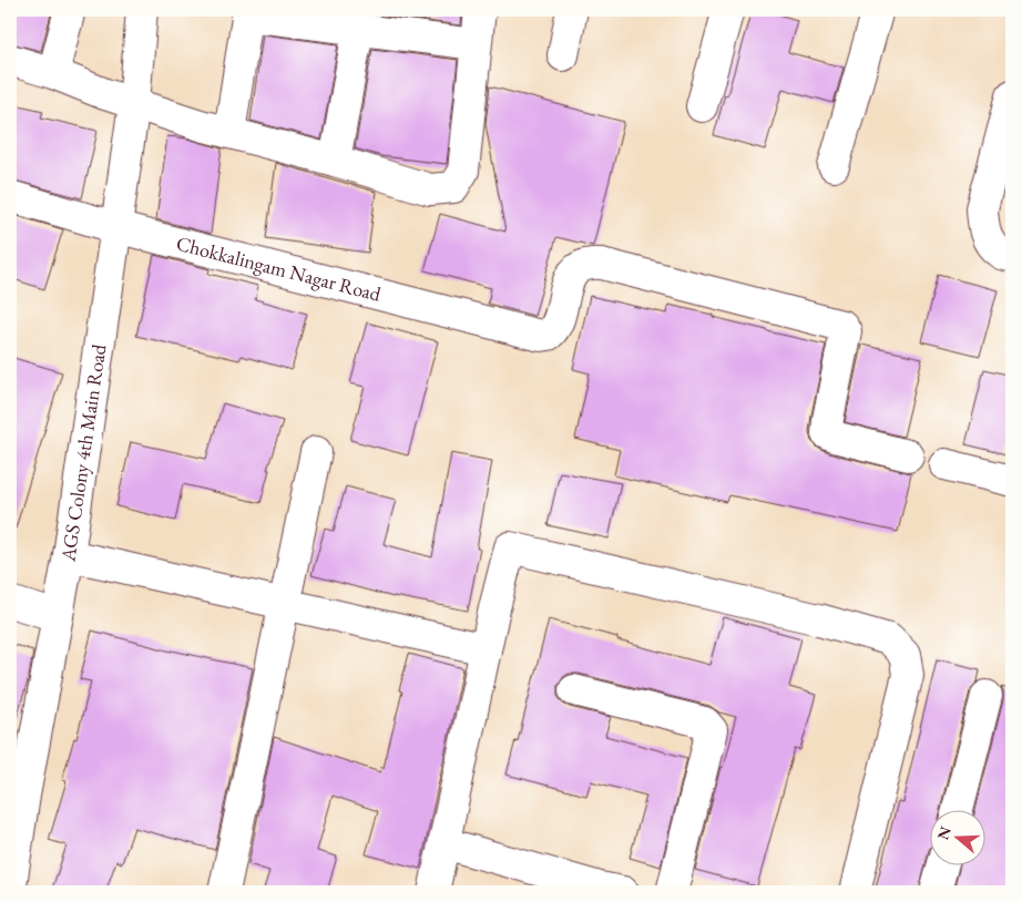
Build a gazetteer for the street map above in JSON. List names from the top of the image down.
{
  "streets": {
    "street": ["Chokkalingam Nagar Road", "AGS Colony 4th Main Road"]
  },
  "crossings": [
    ["Chokkalingam Nagar Road", "AGS Colony 4th Main Road"]
  ],
  "north": "left"
}
